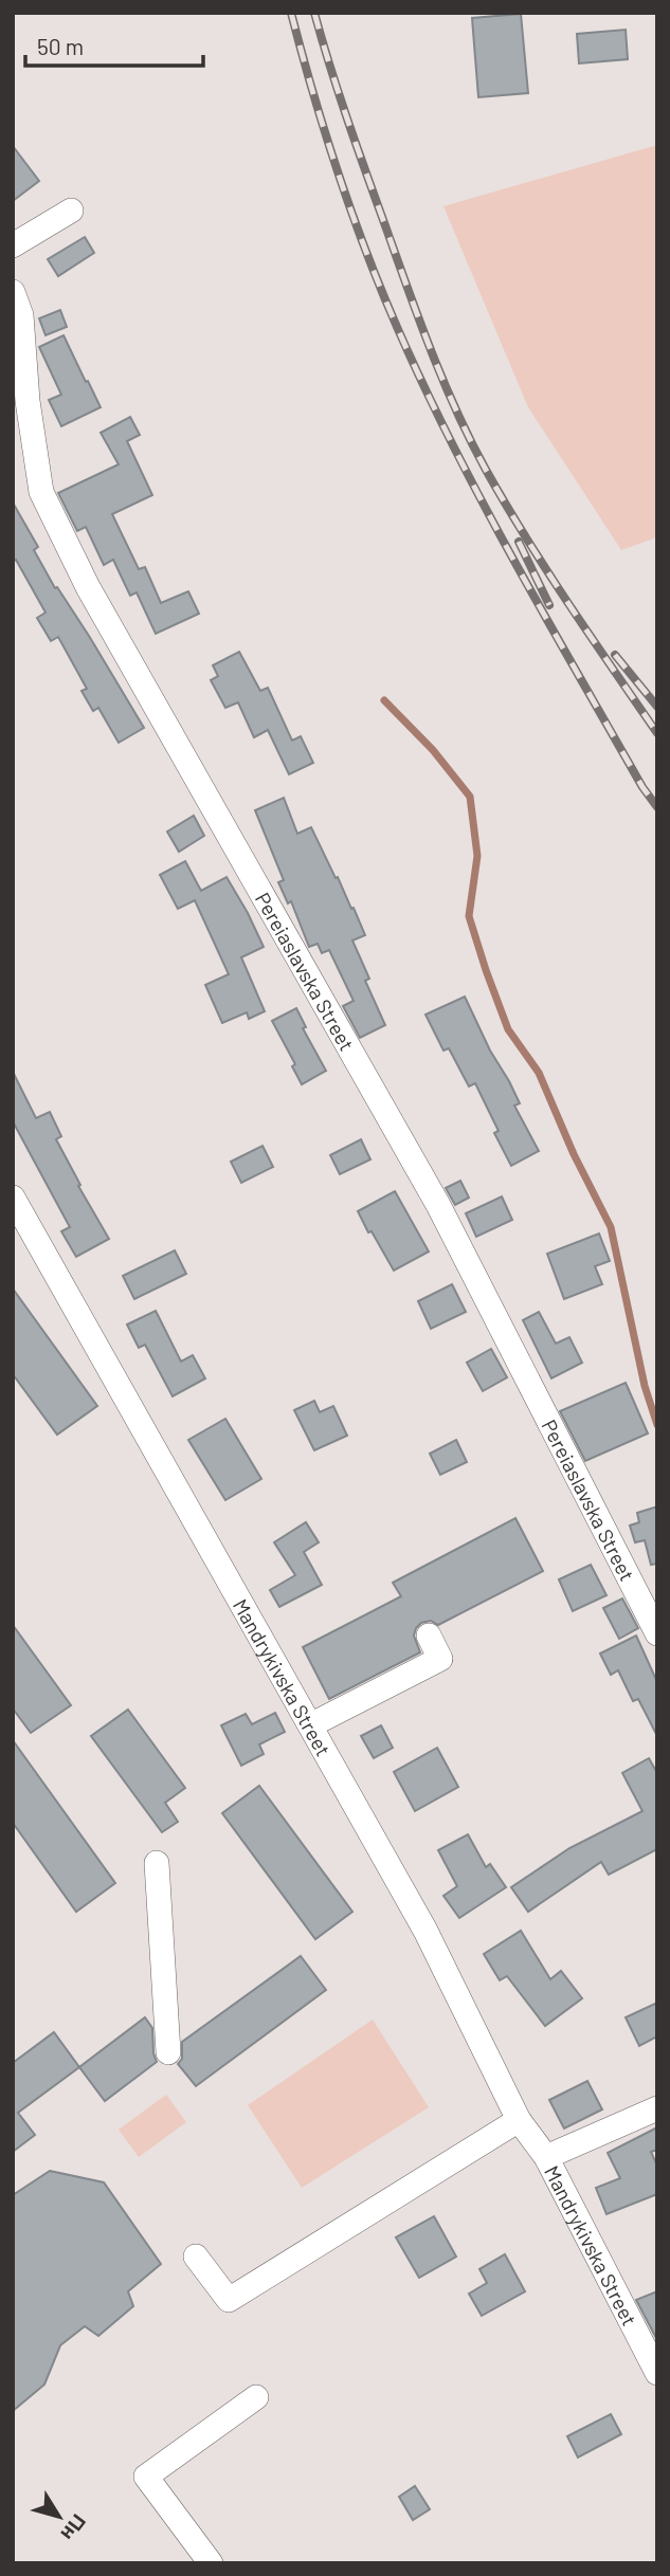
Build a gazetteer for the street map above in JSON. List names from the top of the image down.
{
  "streets": {
    "street": ["Pereiaslavska Street", "Mandrykivska Street"]
  },
  "scale_bar": "50 m",
  "north": "bottom right"
}
